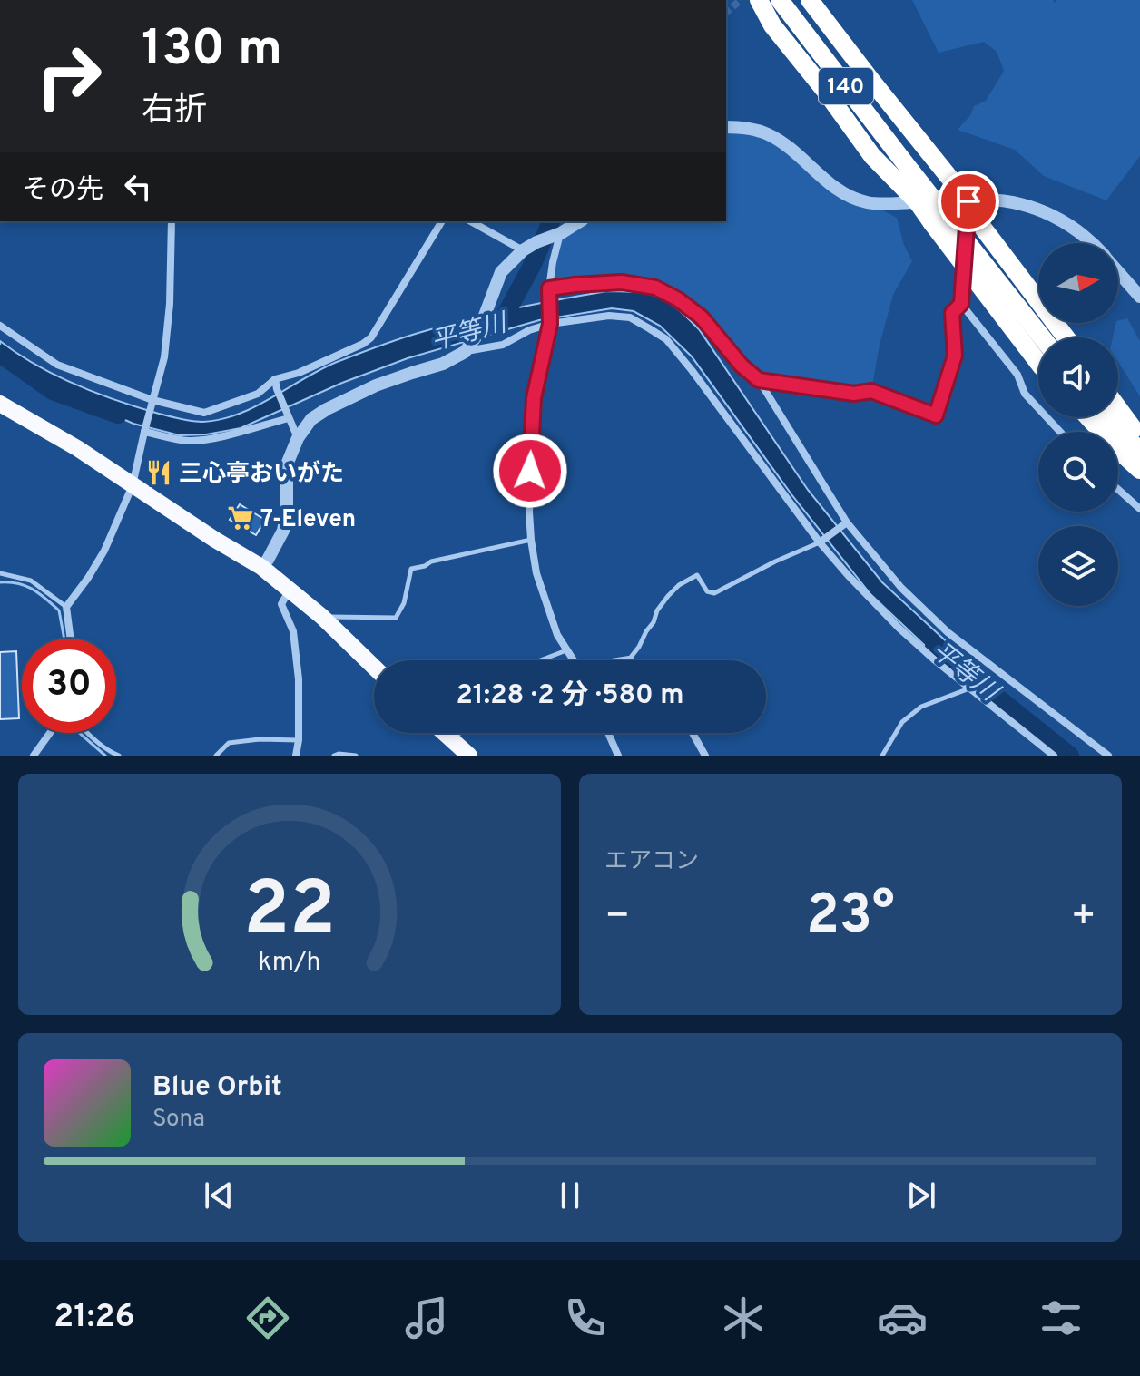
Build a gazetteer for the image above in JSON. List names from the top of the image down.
{
  "streets": {
    "highway": ["140"]
  },
  "water": ["平等川"],
  "places": {
    "restaurant": ["三心亭おいがた"],
    "supermarket": ["7-Eleven"]
  },
  "north": "right",
  "page": {
    "turn": ["130 m", "右折"],
    "then": "その先",
    "limit": "30",
    "trip": "21:28 · 2 分 · 580 m",
    "tile": "エアコン",
    "heat": ["−", "23°", "+"],
    "song": ["Blue Orbit", "Sona"],
    "tabs": "21:26",
    "gauge": ["22", "km/h"]
  }
}
